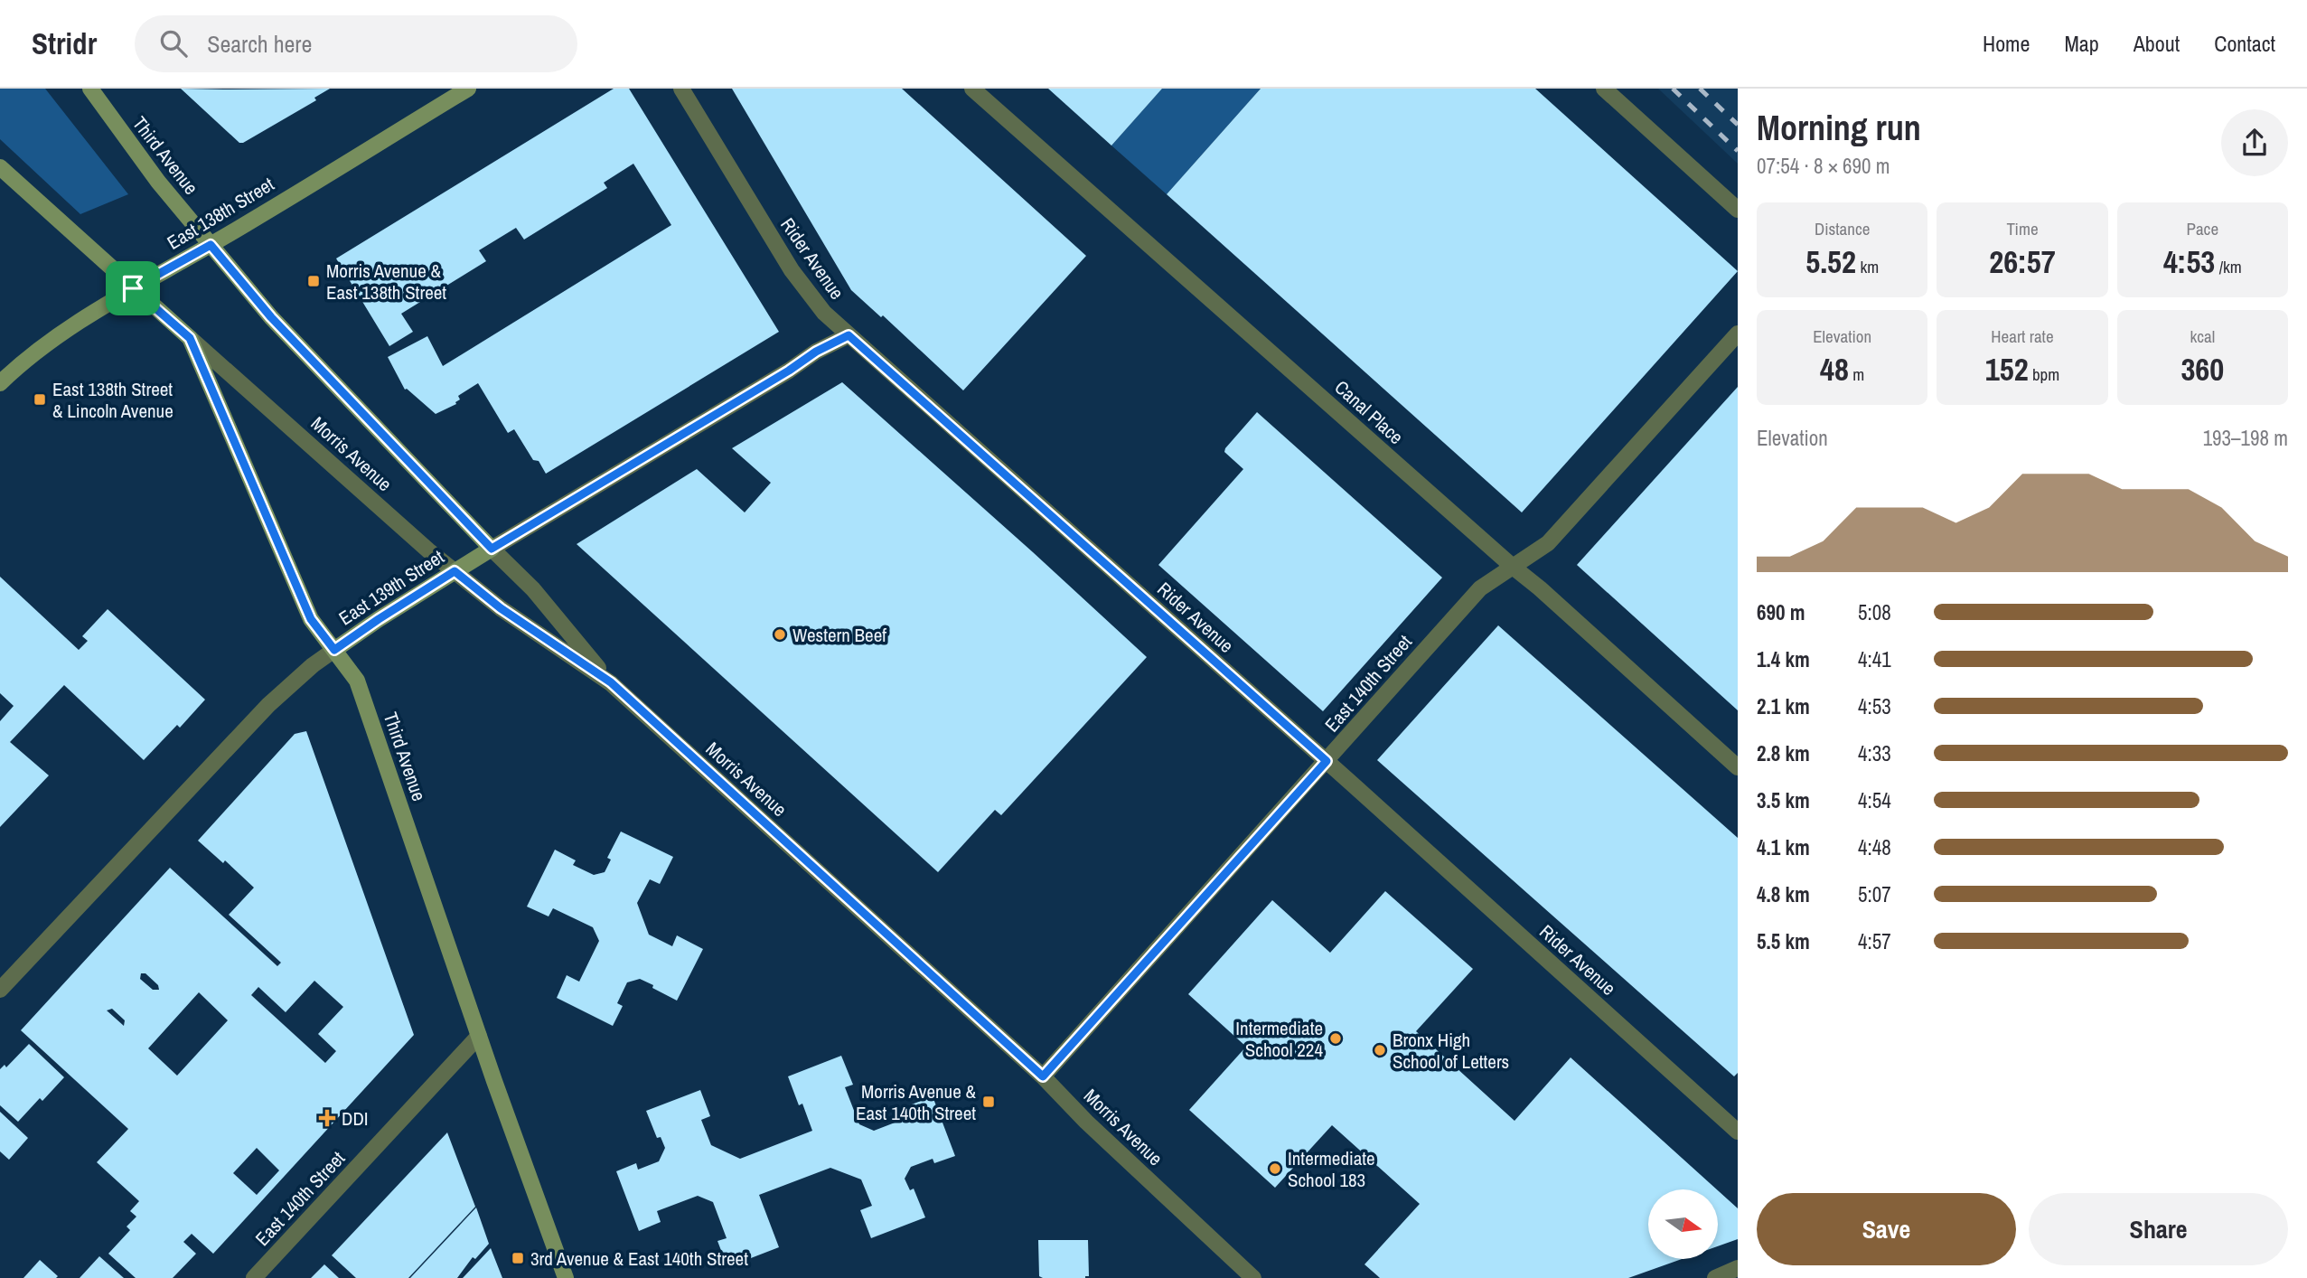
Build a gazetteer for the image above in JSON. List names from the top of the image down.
{
  "streets": {
    "main road": [
      "Third Avenue",
      "East 138th Street",
      "Morris Avenue",
      "East 139th Street"
    ],
    "street": ["Rider Avenue", "Canal Place", "East 140th Street"]
  },
  "crossings": [
    ["Third Avenue", "East 138th Street"],
    ["Third Avenue", "Morris Avenue"],
    ["Third Avenue", "East 139th Street"],
    ["Third Avenue", "East 140th Street"],
    ["East 138th Street", "Morris Avenue"],
    ["Rider Avenue", "East 139th Street"],
    ["Rider Avenue", "East 140th Street"],
    ["Canal Place", "East 140th Street"],
    ["Morris Avenue", "East 139th Street"],
    ["Morris Avenue", "East 140th Street"]
  ],
  "places": {
    "transit": [
      "Morris Avenue & East 138th Street",
      "East 138th Street & Lincoln Avenue",
      "Morris Avenue & East 140th Street",
      "3rd Avenue & East 140th Street"
    ],
    "other": [
      "Western Beef",
      "Intermediate School 224",
      "Bronx High School of Letters",
      "Intermediate School 183"
    ],
    "health": ["DDI"]
  },
  "north": "right",
  "page": {
    "header": "Stridr",
    "search": "Search here",
    "nav": [
      "Home",
      "Map",
      "About",
      "Contact"
    ],
    "heading": ["Morning run", "07:54 · 8 × 690 m"],
    "stats": [
      ["Distance", "5.52 km"],
      ["Time", "26:57"],
      ["Pace", "4:53 /km"],
      ["Elevation", "48 m"],
      ["Heart rate", "152 bpm"],
      ["kcal", "360"]
    ],
    "chart": ["Elevation", "193–198 m"],
    "list": [
      {
        "name": "690 m",
        "note": "5:08"
      },
      {
        "name": "1.4 km",
        "note": "4:41"
      },
      {
        "name": "2.1 km",
        "note": "4:53"
      },
      {
        "name": "2.8 km",
        "note": "4:33"
      },
      {
        "name": "3.5 km",
        "note": "4:54"
      },
      {
        "name": "4.1 km",
        "note": "4:48"
      },
      {
        "name": "4.8 km",
        "note": "5:07"
      },
      {
        "name": "5.5 km",
        "note": "4:57"
      }
    ],
    "buttons": ["Save", "Share"]
  }
}
